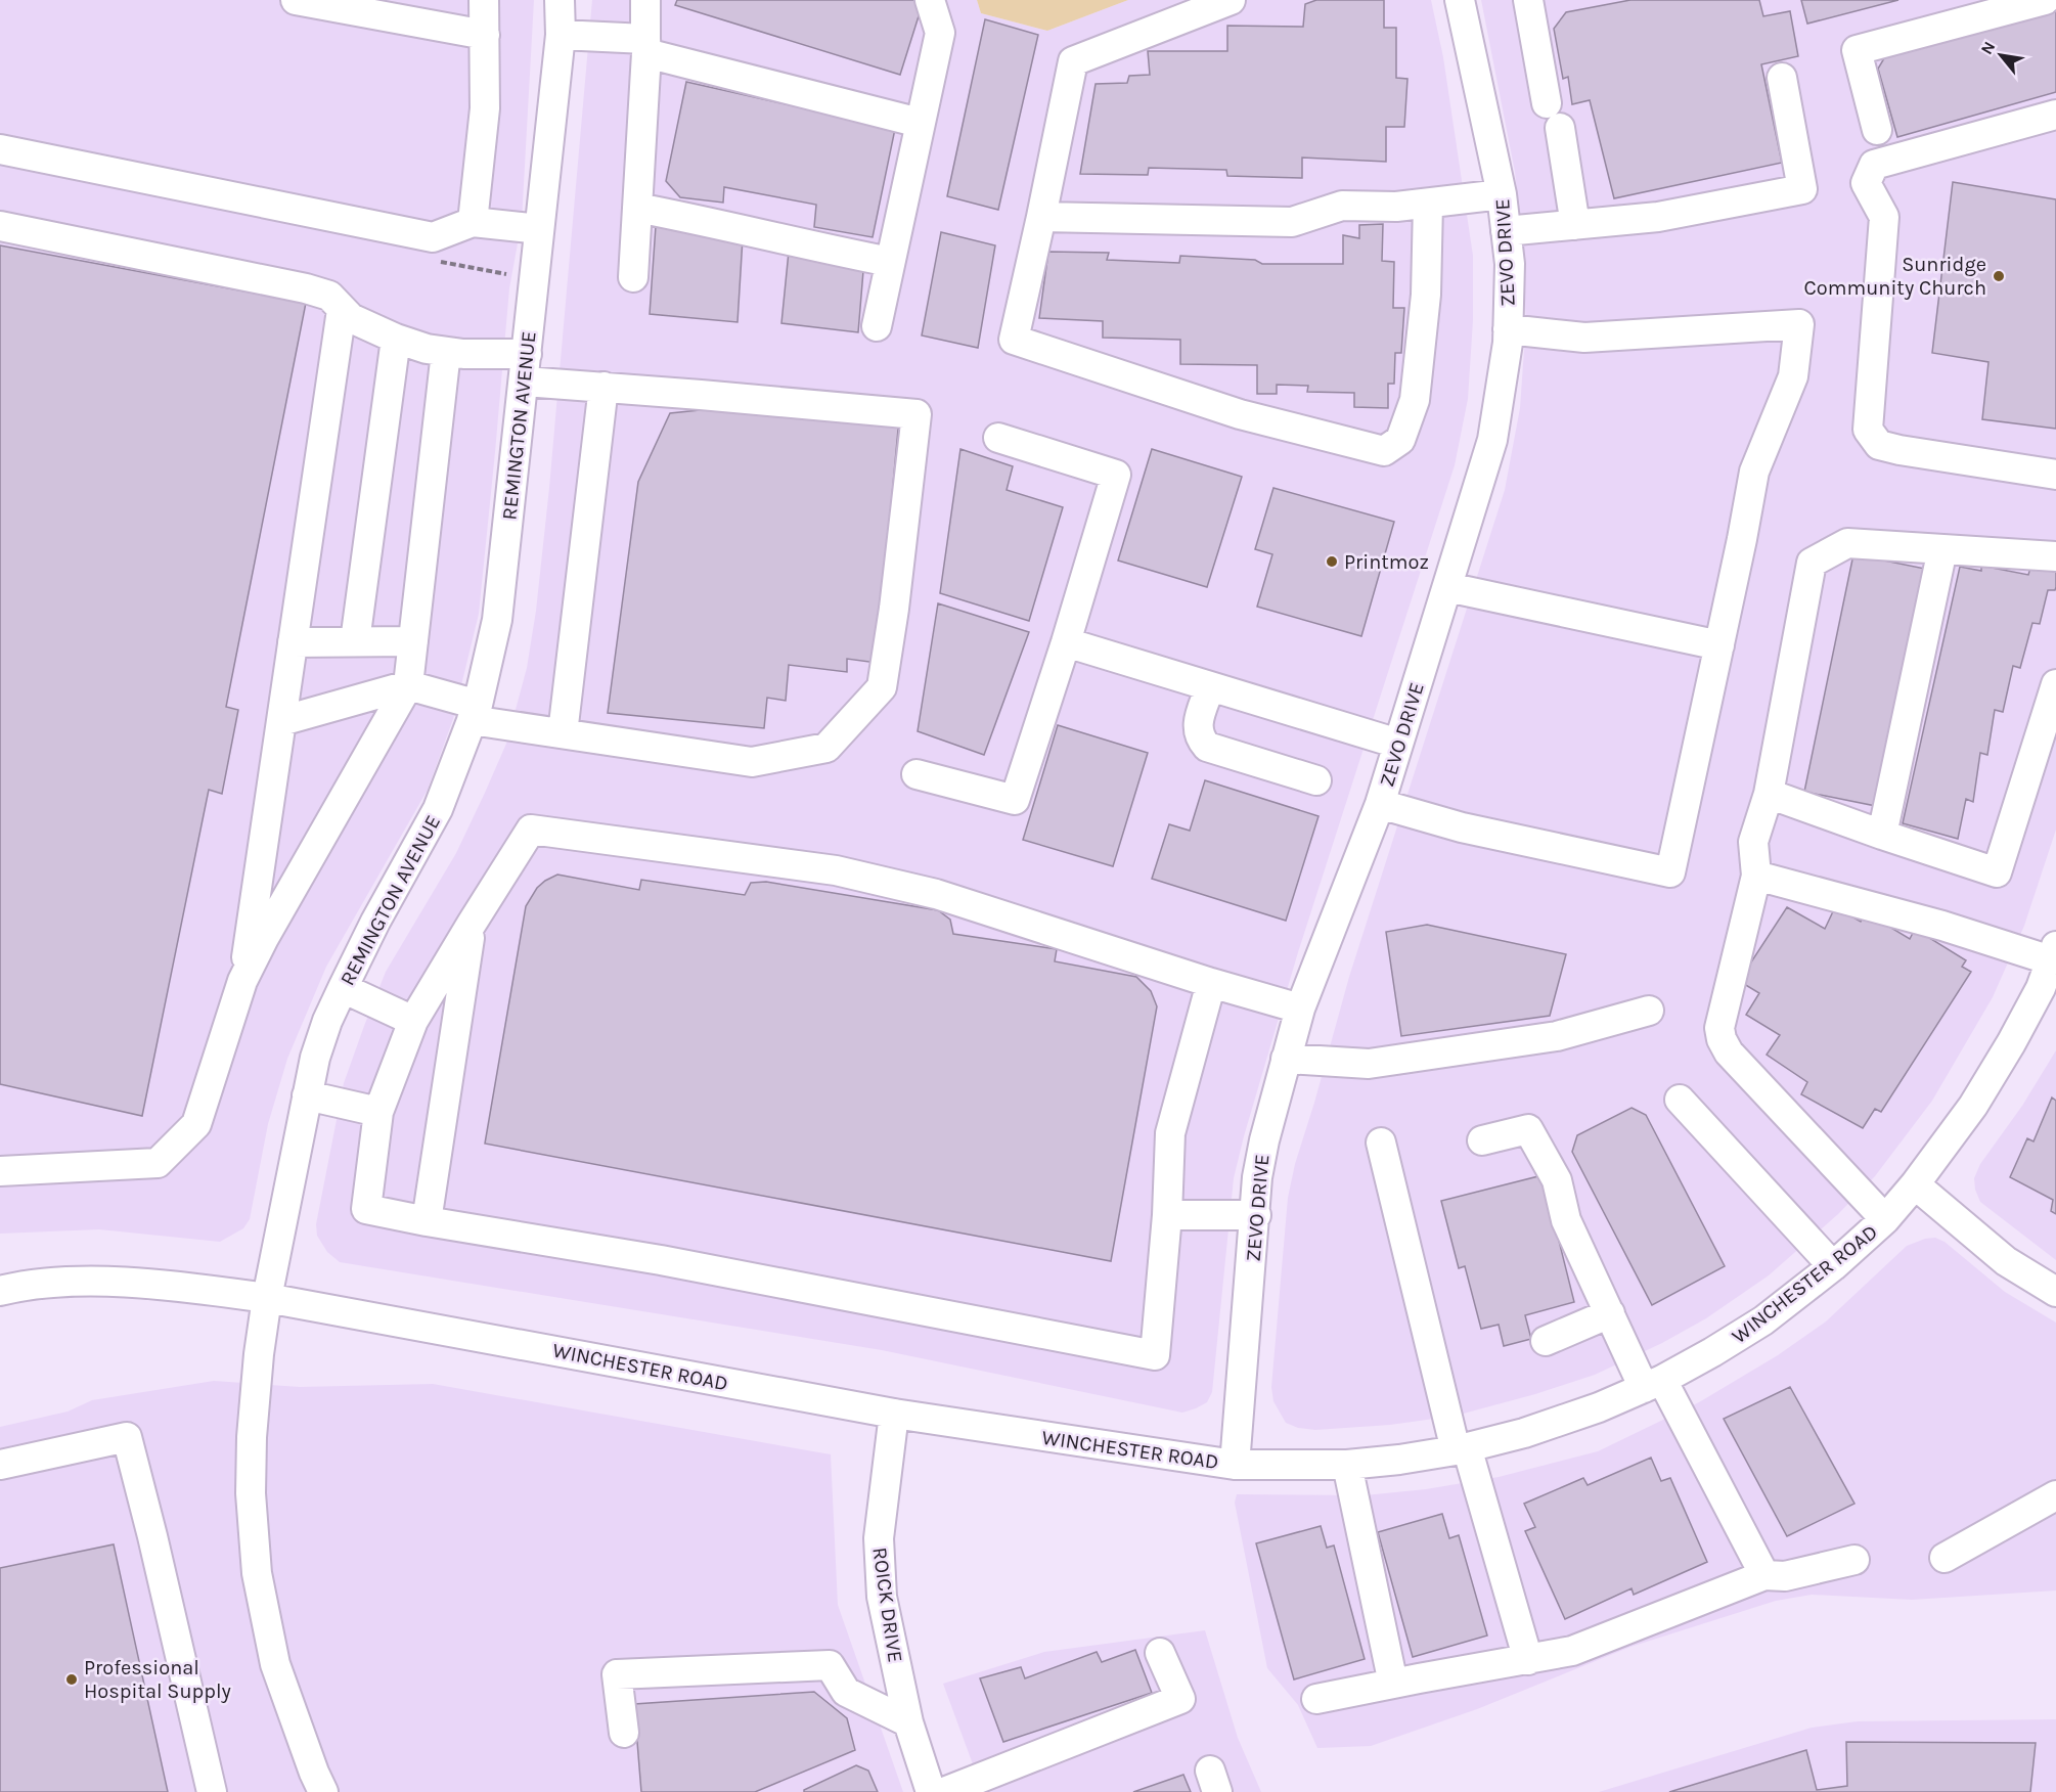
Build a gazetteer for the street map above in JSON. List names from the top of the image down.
{
  "streets": {
    "street": [
      "ZEVO DRIVE",
      "REMINGTON AVENUE",
      "WINCHESTER ROAD",
      "ROICK DRIVE"
    ]
  },
  "crossings": [
    ["ZEVO DRIVE", "WINCHESTER ROAD"],
    ["REMINGTON AVENUE", "WINCHESTER ROAD"],
    ["WINCHESTER ROAD", "ROICK DRIVE"]
  ],
  "places": ["Sunridge Community Church", "Printmoz", "Professional Hospital Supply"],
  "north": "top left"
}
